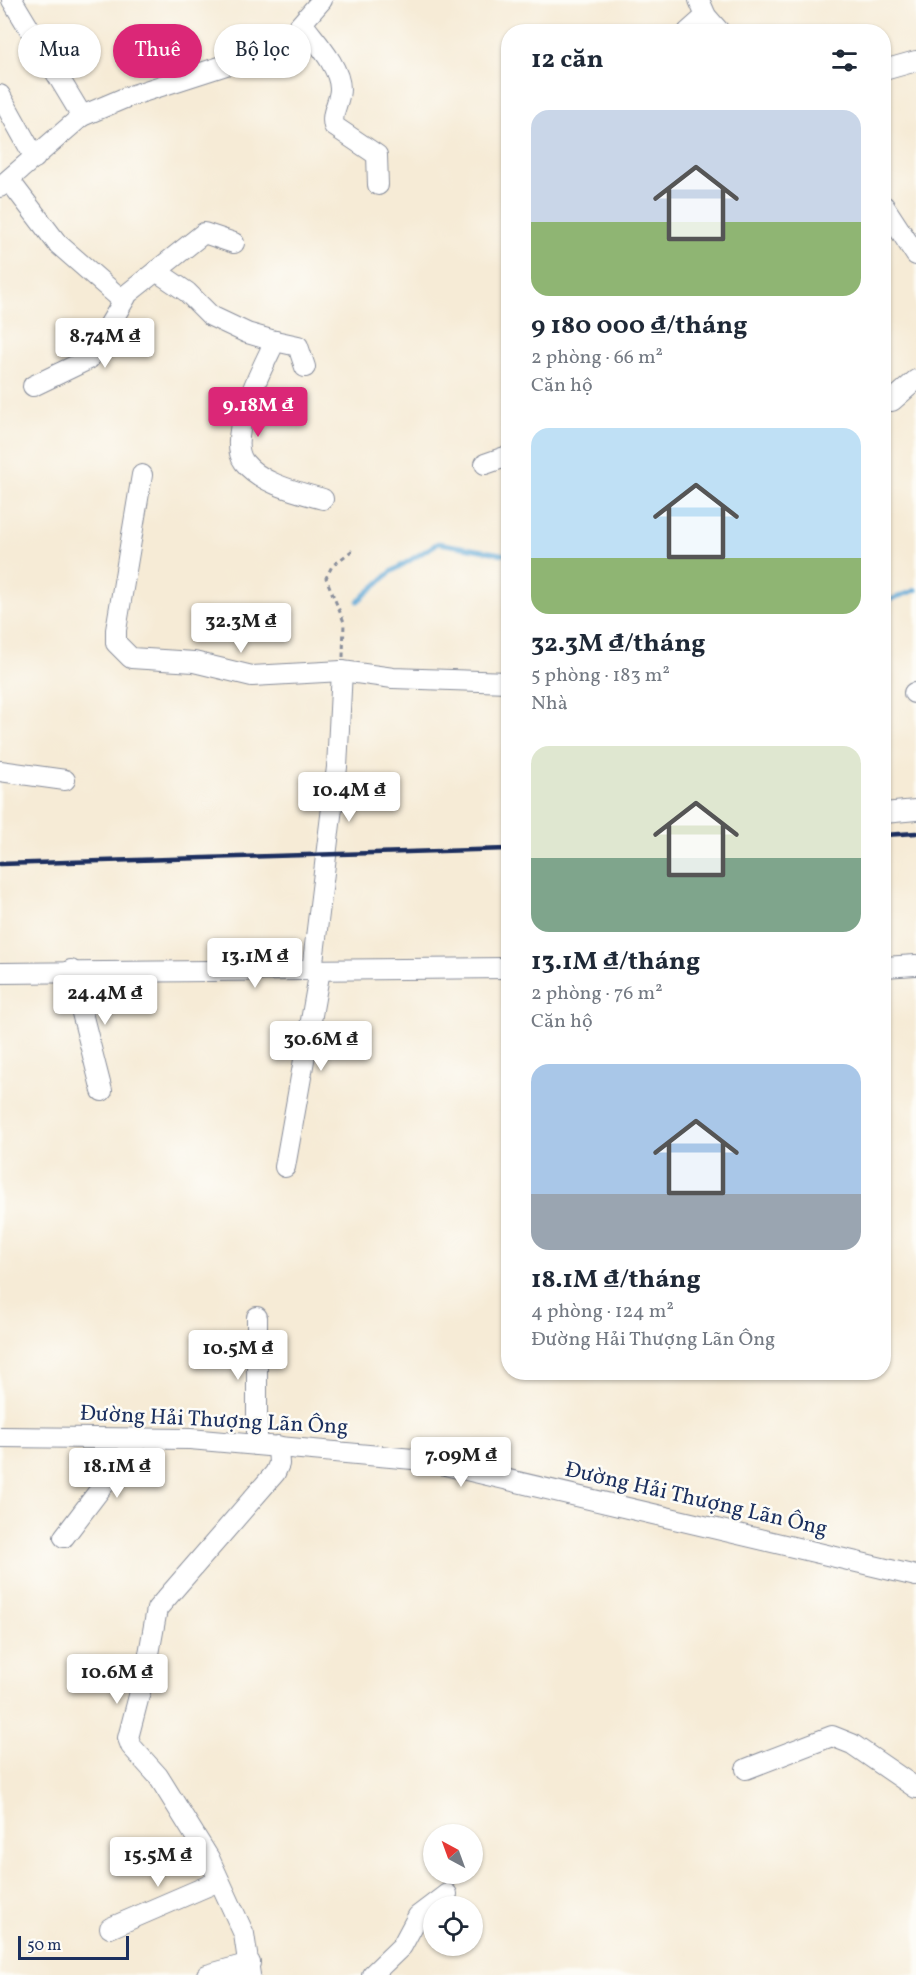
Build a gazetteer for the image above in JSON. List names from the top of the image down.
{
  "streets": {
    "street": ["Đường Hải Thượng Lãn Ông"]
  },
  "scale_bar": "50 m",
  "north": "top left",
  "page": {
    "chip": ["Mua", "Thuê", "Bộ lọc"],
    "heading": "12 căn",
    "list": [
      {
        "name": "9 180 000 ₫/tháng",
        "note": "2 phòng · 66 m² · Căn hộ"
      },
      {
        "name": "32.3M ₫/tháng",
        "note": "5 phòng · 183 m² · Nhà"
      },
      {
        "name": "13.1M ₫/tháng",
        "note": "2 phòng · 76 m² · Căn hộ"
      },
      {
        "name": "18.1M ₫/tháng",
        "note": "4 phòng · 124 m² · Đường Hải Thượng Lãn Ông"
      }
    ],
    "price": [
      "8.74M ₫",
      "9.18M ₫",
      "32.3M ₫",
      "10.4M ₫",
      "13.1M ₫",
      "24.4M ₫",
      "30.6M ₫",
      "10.5M ₫",
      "7.09M ₫",
      "18.1M ₫",
      "10.6M ₫",
      "15.5M ₫"
    ],
    "scale": "50 m"
  }
}
